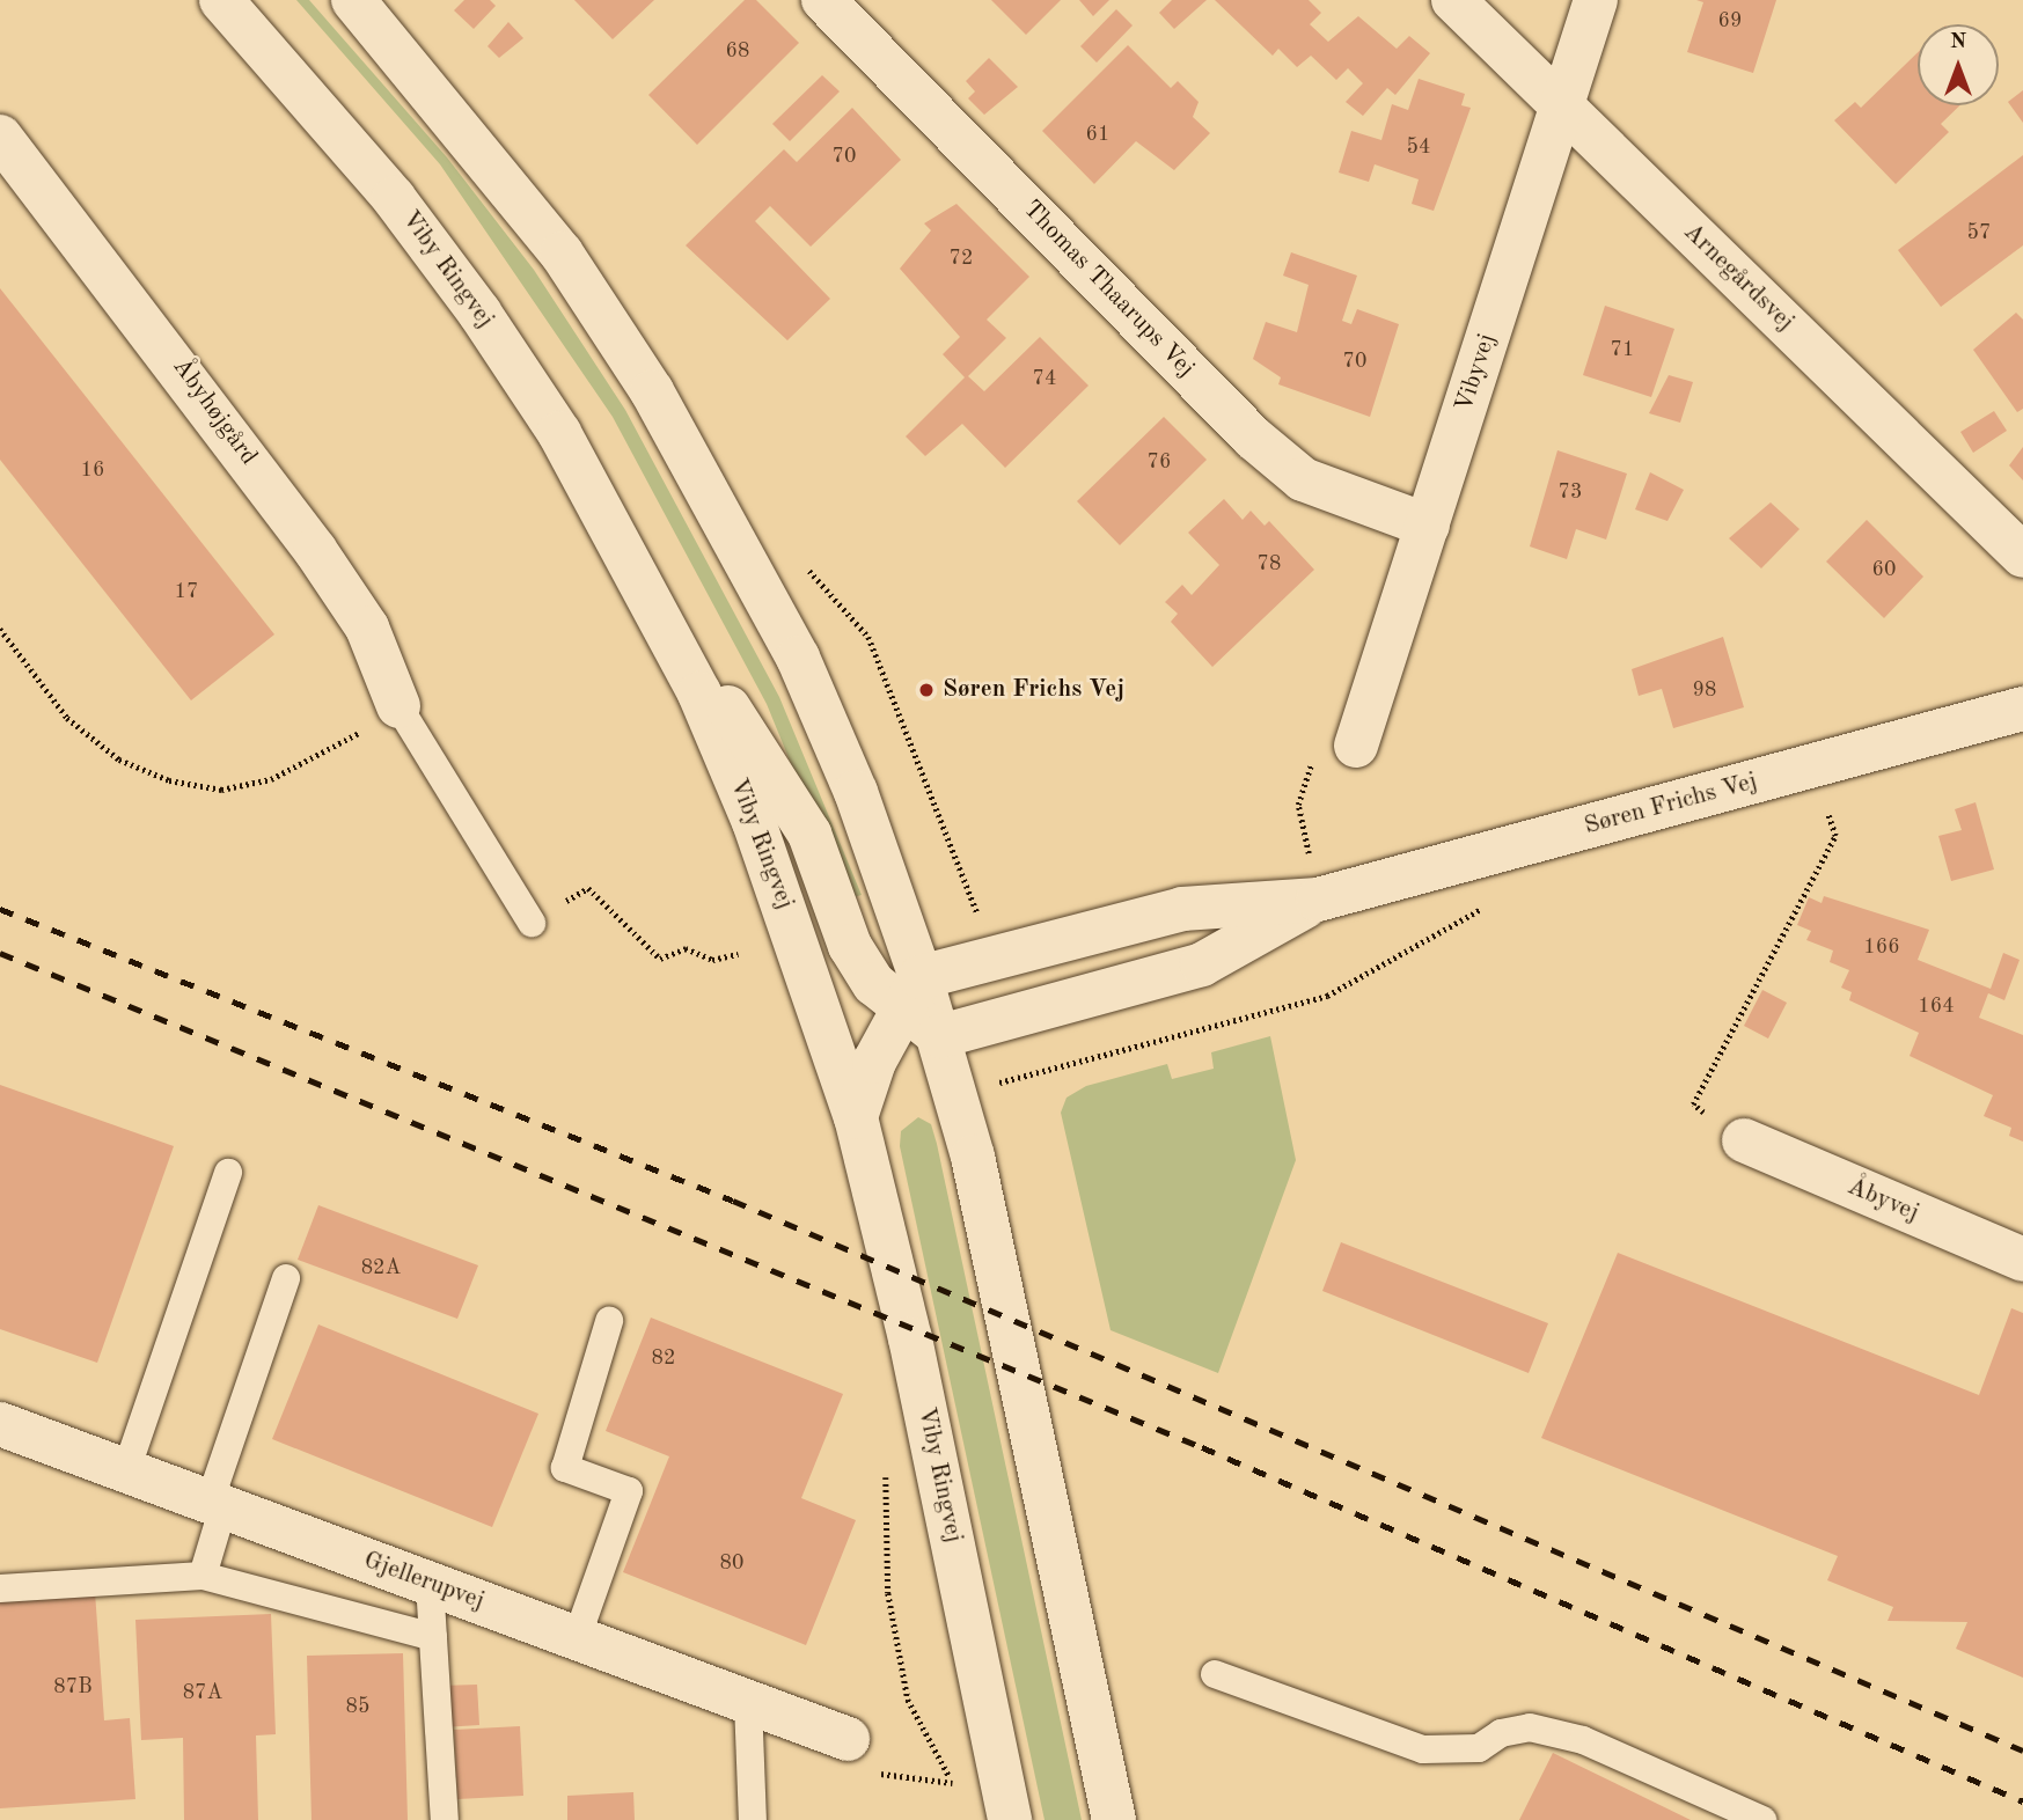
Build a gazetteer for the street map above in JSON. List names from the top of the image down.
{
  "streets": {
    "street": [
      "Viby Ringvej",
      "Arnegårdsvej",
      "Thomas Thaarups Vej",
      "Vibyvej",
      "Åbyhøjgård",
      "Søren Frichs Vej",
      "Åbyvej",
      "Gjellerupvej"
    ]
  },
  "crossings": [
    ["Arnegårdsvej", "Vibyvej"],
    ["Thomas Thaarups Vej", "Vibyvej"]
  ],
  "places": ["Søren Frichs Vej"],
  "house_numbers": [
    "69",
    "68",
    "61",
    "54",
    "70",
    "57",
    "72",
    "71",
    "70",
    "74",
    "76",
    "16",
    "73",
    "78",
    "60",
    "17",
    "98",
    "166",
    "164",
    "82A",
    "82",
    "80",
    "87B",
    "87A",
    "85"
  ],
  "north": "top"
}
